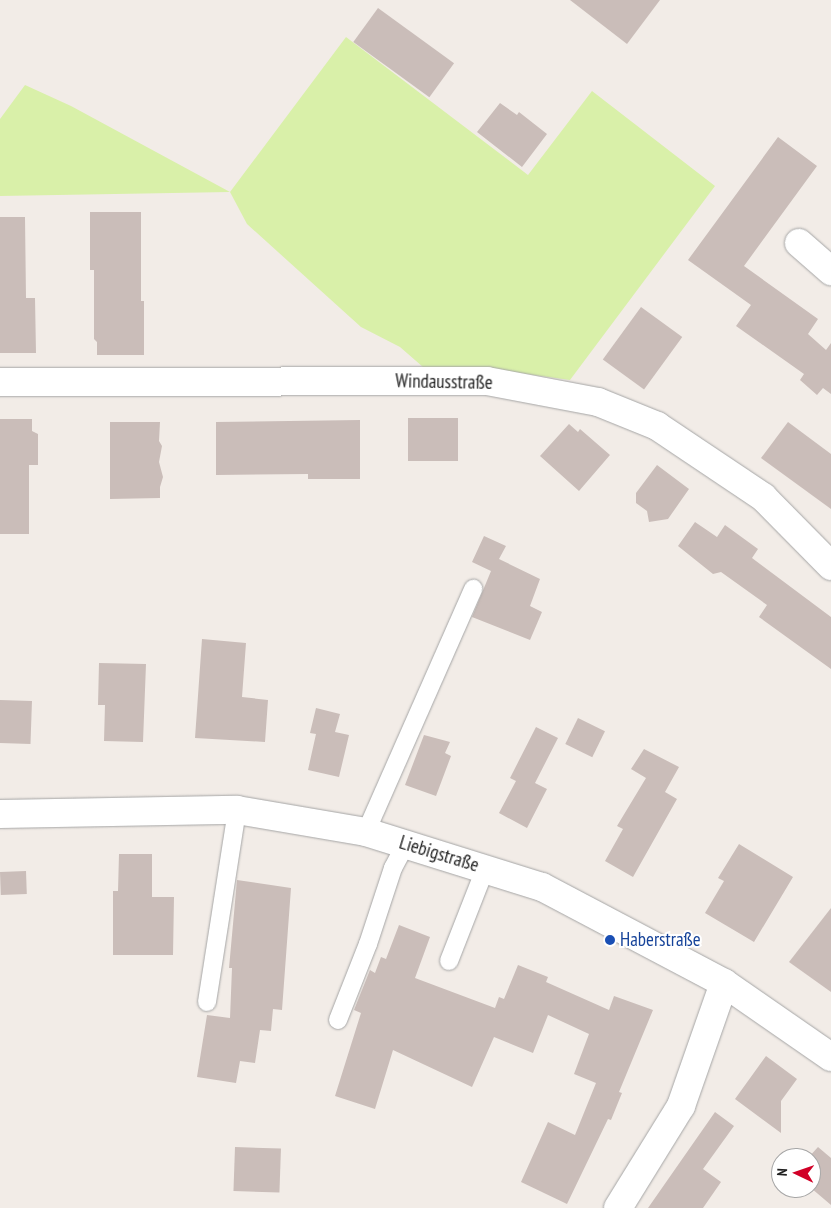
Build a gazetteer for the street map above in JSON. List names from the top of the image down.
{
  "streets": {
    "street": ["Windausstraße", "Liebigstraße"]
  },
  "places": ["Haberstraße"],
  "north": "left"
}
